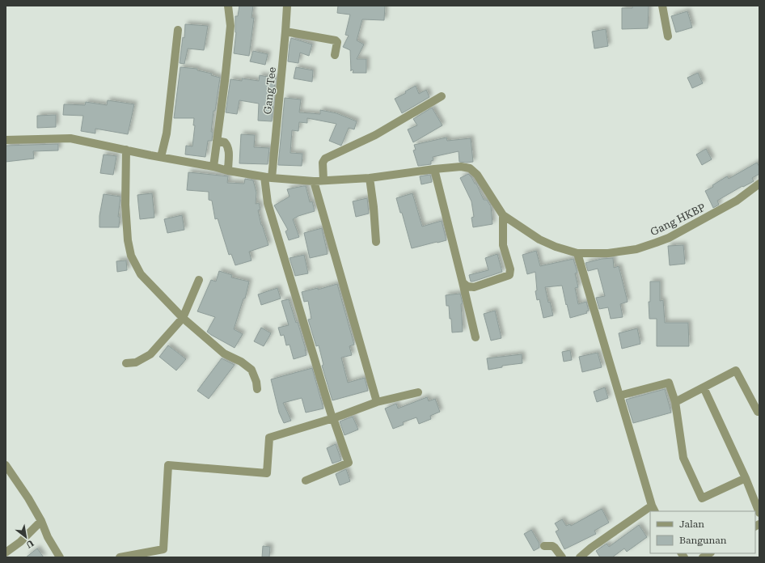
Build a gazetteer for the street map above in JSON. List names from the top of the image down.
{
  "streets": {
    "street": ["Gang Tee", "Gang HKBP"]
  },
  "legend": ["Jalan", "Bangunan"],
  "north": "bottom right"
}
